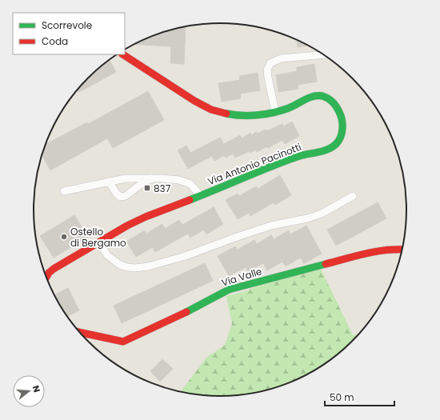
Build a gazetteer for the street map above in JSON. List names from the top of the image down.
{
  "streets": {
    "street": ["Via Antonio Pacinotti", "Via Valle"]
  },
  "places": {
    "transit": ["837"],
    "other": ["Ostello di Bergamo"]
  },
  "legend": ["Scorrevole", "Coda"],
  "scale_bar": "50 m",
  "north": "right"
}
